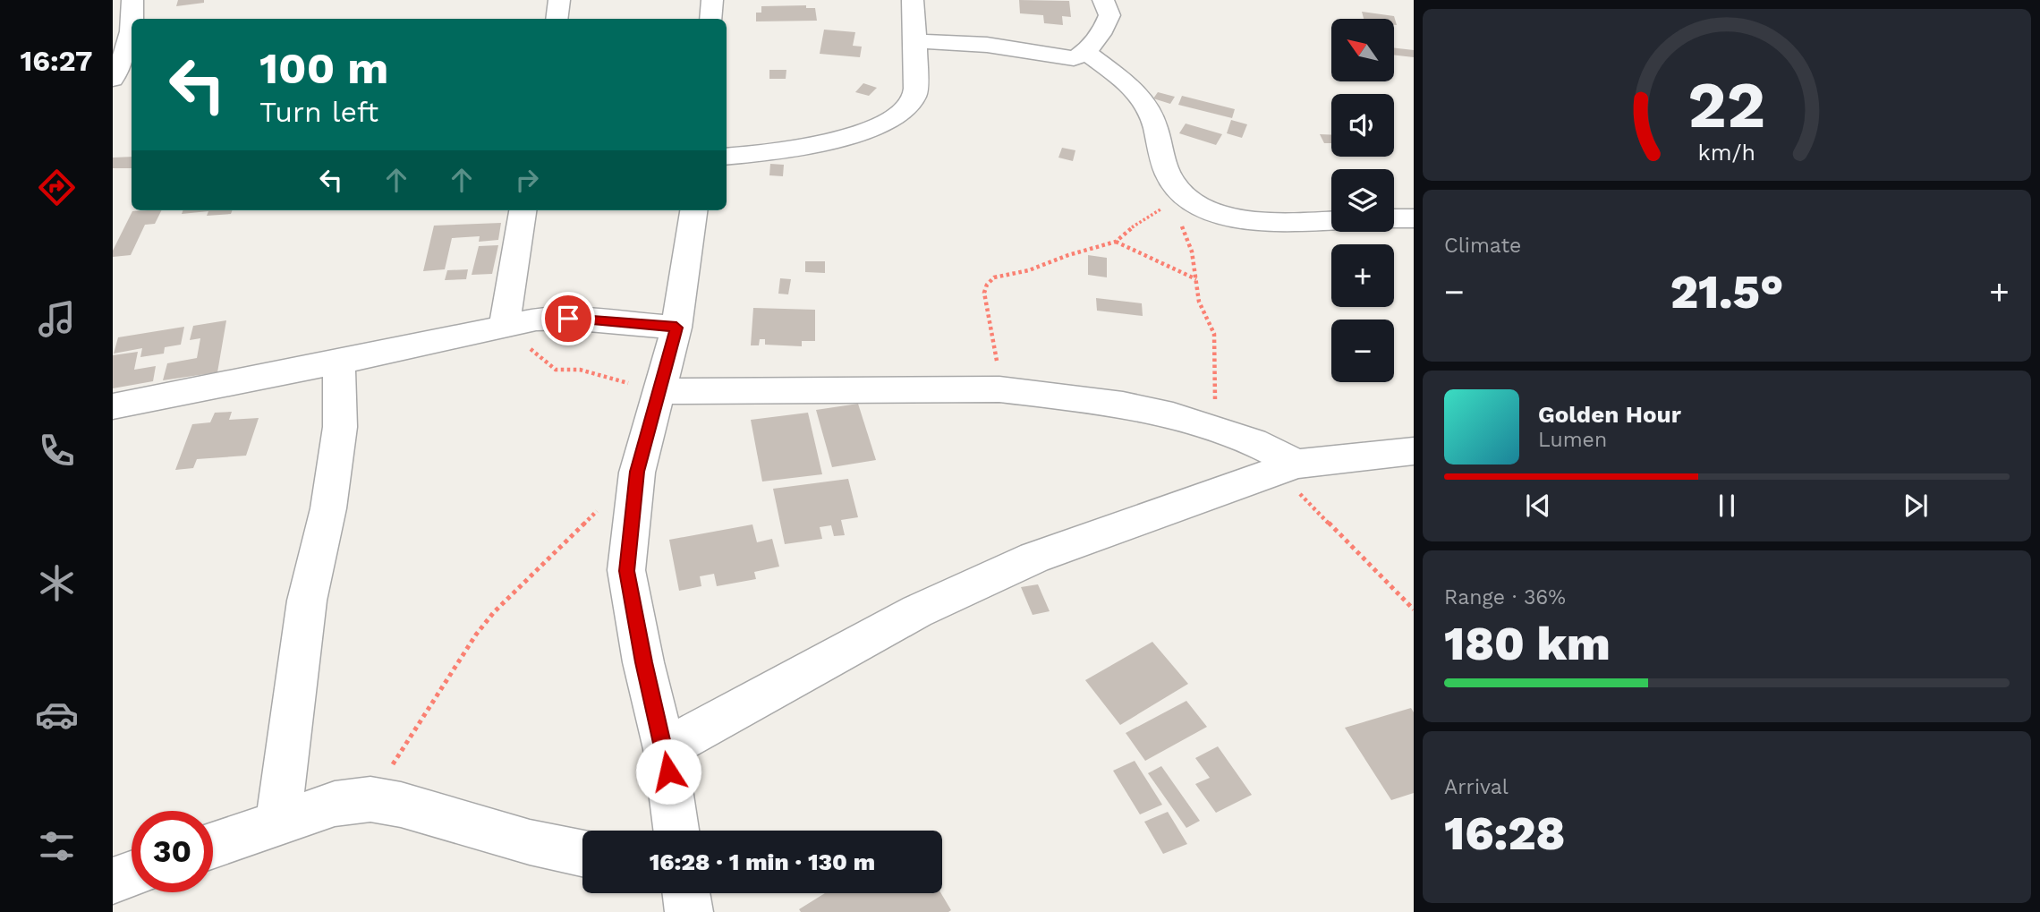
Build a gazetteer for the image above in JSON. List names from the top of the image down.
{
  "north": "top left",
  "page": {
    "tabs": "16:27",
    "map_buttons": ["+", "−"],
    "turn": ["100 m", "Turn left"],
    "tile": [
      "Climate",
      ["Range · 36%", "180 km"],
      ["Arrival", "16:28"]
    ],
    "heat": ["−", "21.5°", "+"],
    "song": ["Golden Hour", "Lumen"],
    "limit": "30",
    "trip": "16:28 · 1 min · 130 m",
    "gauge": ["22", "km/h"]
  }
}
